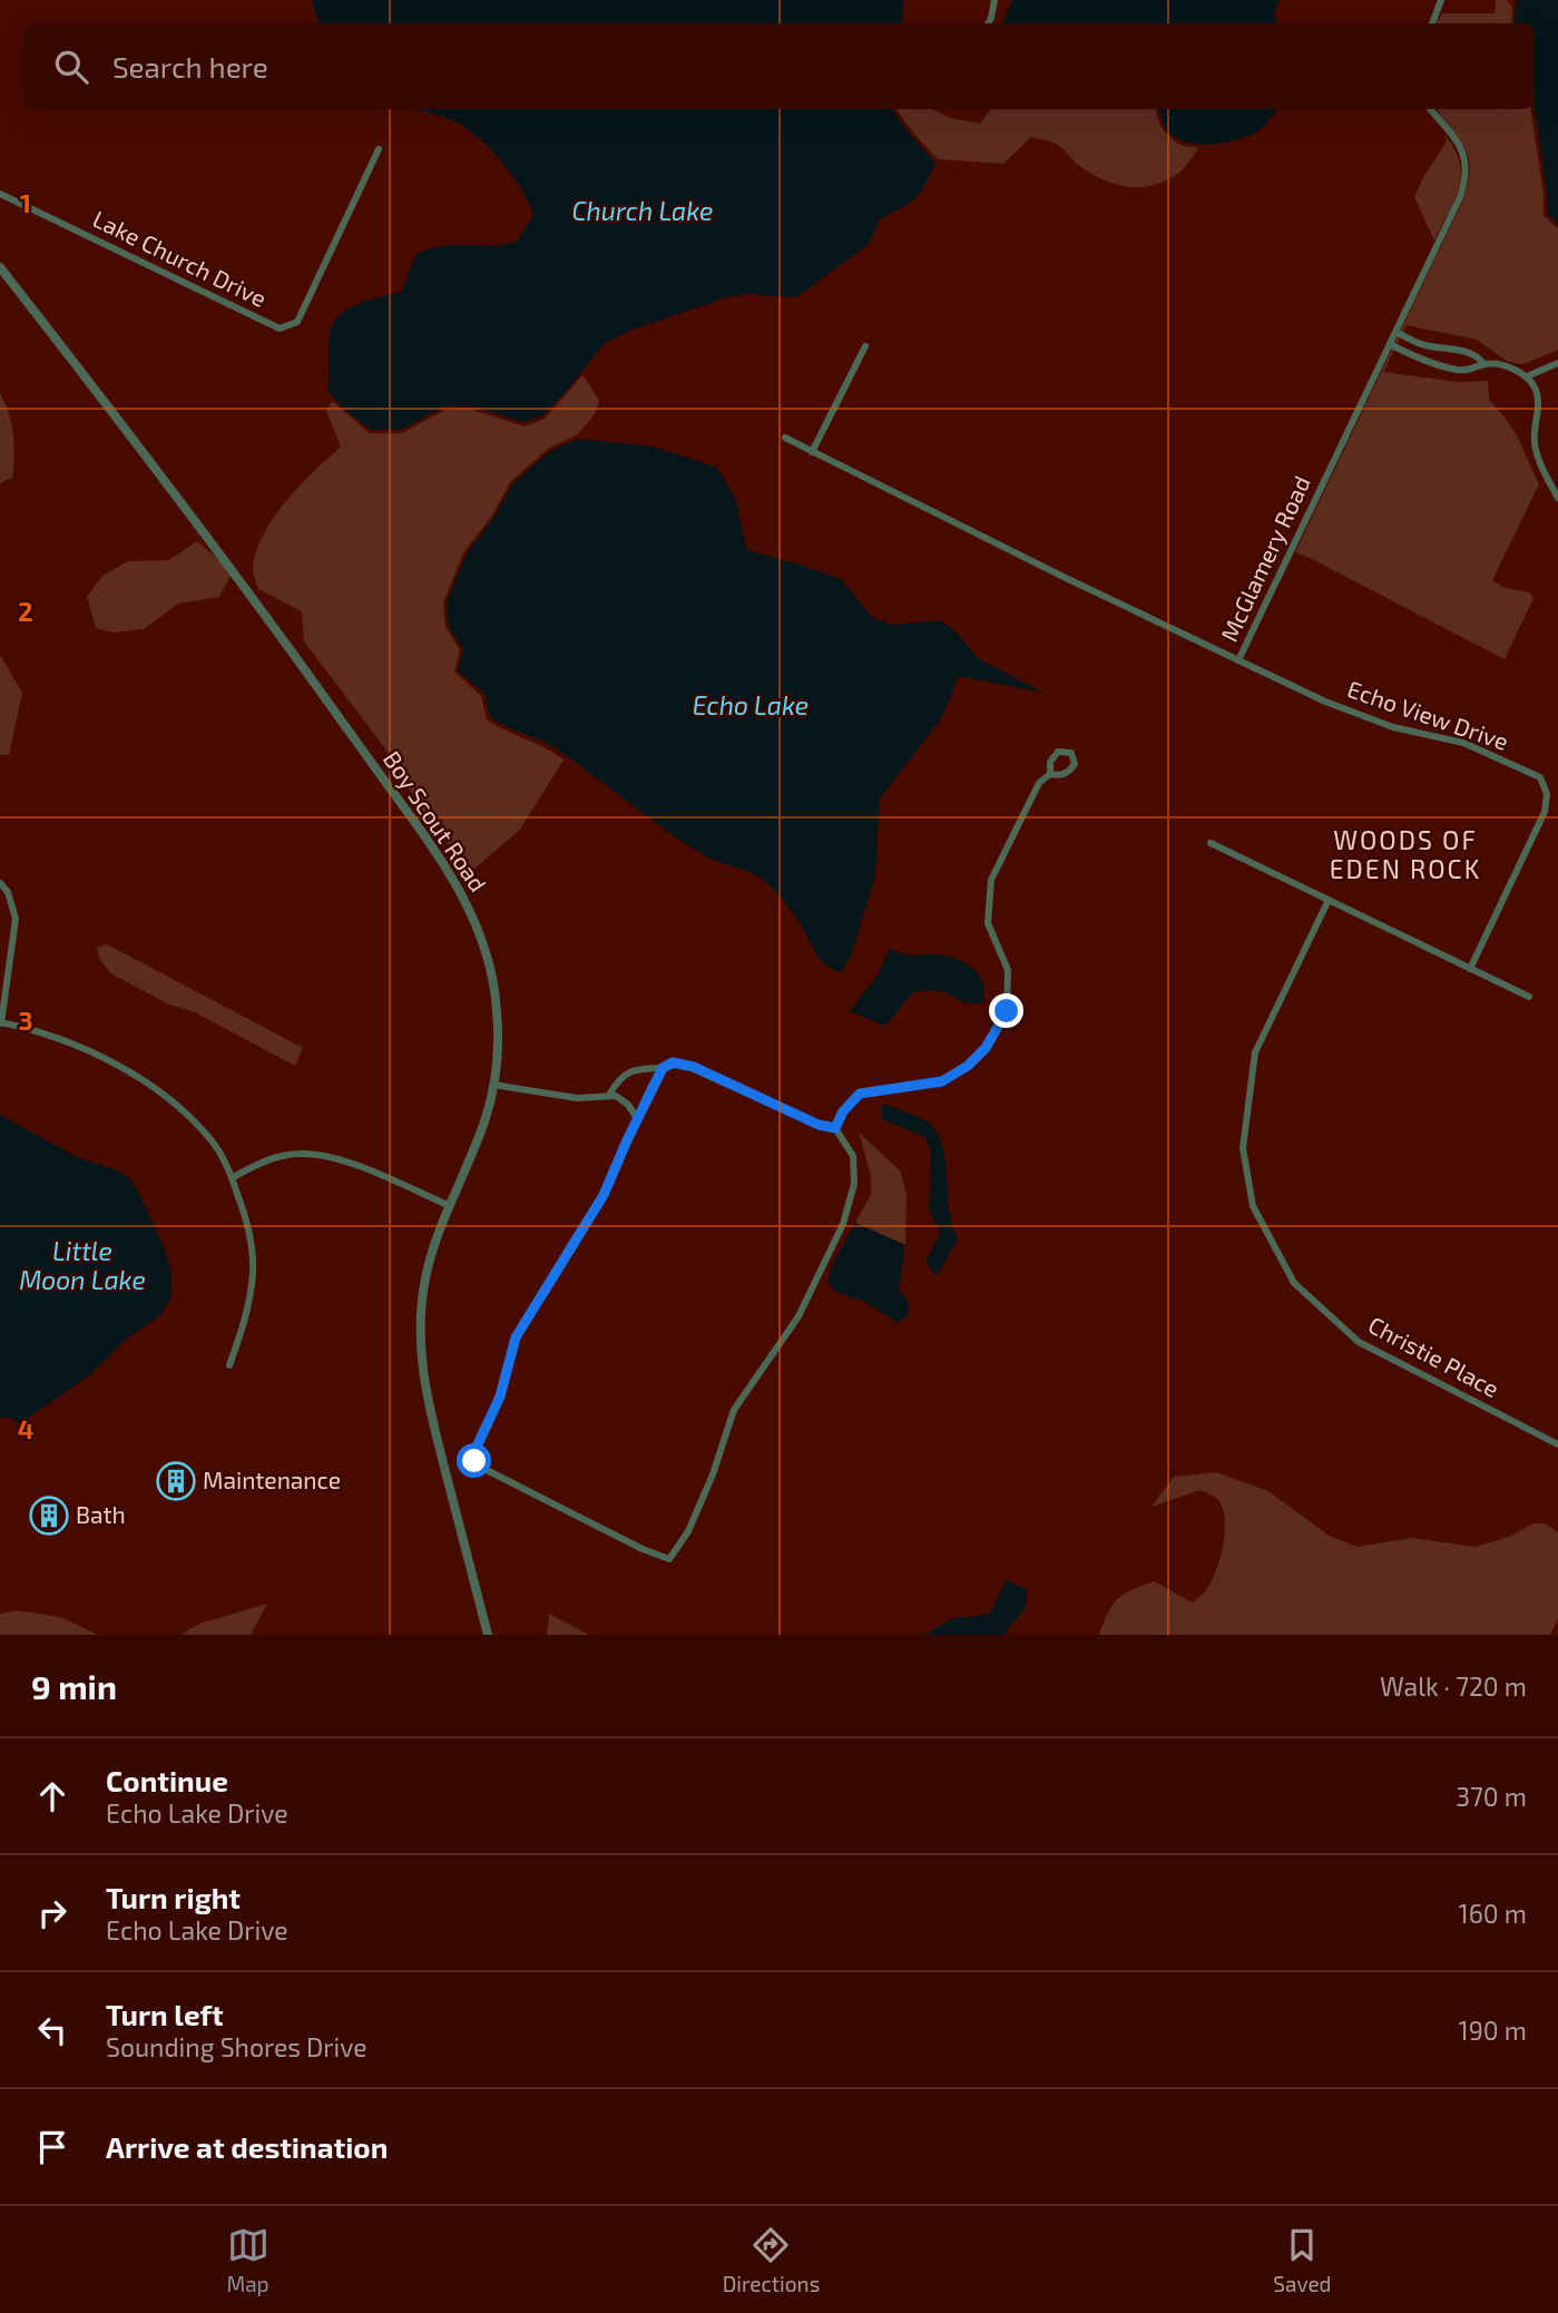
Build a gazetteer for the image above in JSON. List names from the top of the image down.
{
  "streets": {
    "street": [
      "Lake Church Drive",
      "McGlamery Road",
      "Echo View Drive",
      "Boy Scout Road",
      "Christie Place"
    ]
  },
  "crossings": [
    ["McGlamery Road", "Echo View Drive"]
  ],
  "districts": ["WOODS OF EDEN ROCK"],
  "water": ["Church Lake", "Echo Lake", "Little Moon Lake"],
  "places": {
    "building": ["Maintenance", "Bath"]
  },
  "page": {
    "search": "Search here",
    "heading": ["9 min", "Walk · 720 m"],
    "list": [
      ["Continue", "Echo Lake Drive", "370 m"],
      ["Turn right", "Echo Lake Drive", "160 m"],
      ["Turn left", "Sounding Shores Drive", "190 m"],
      "Arrive at destination"
    ],
    "nav": ["Map", "Directions", "Saved"]
  },
  "grid": {
    "rows": [
      "1",
      "2",
      "3",
      "4"
    ]
  }
}
